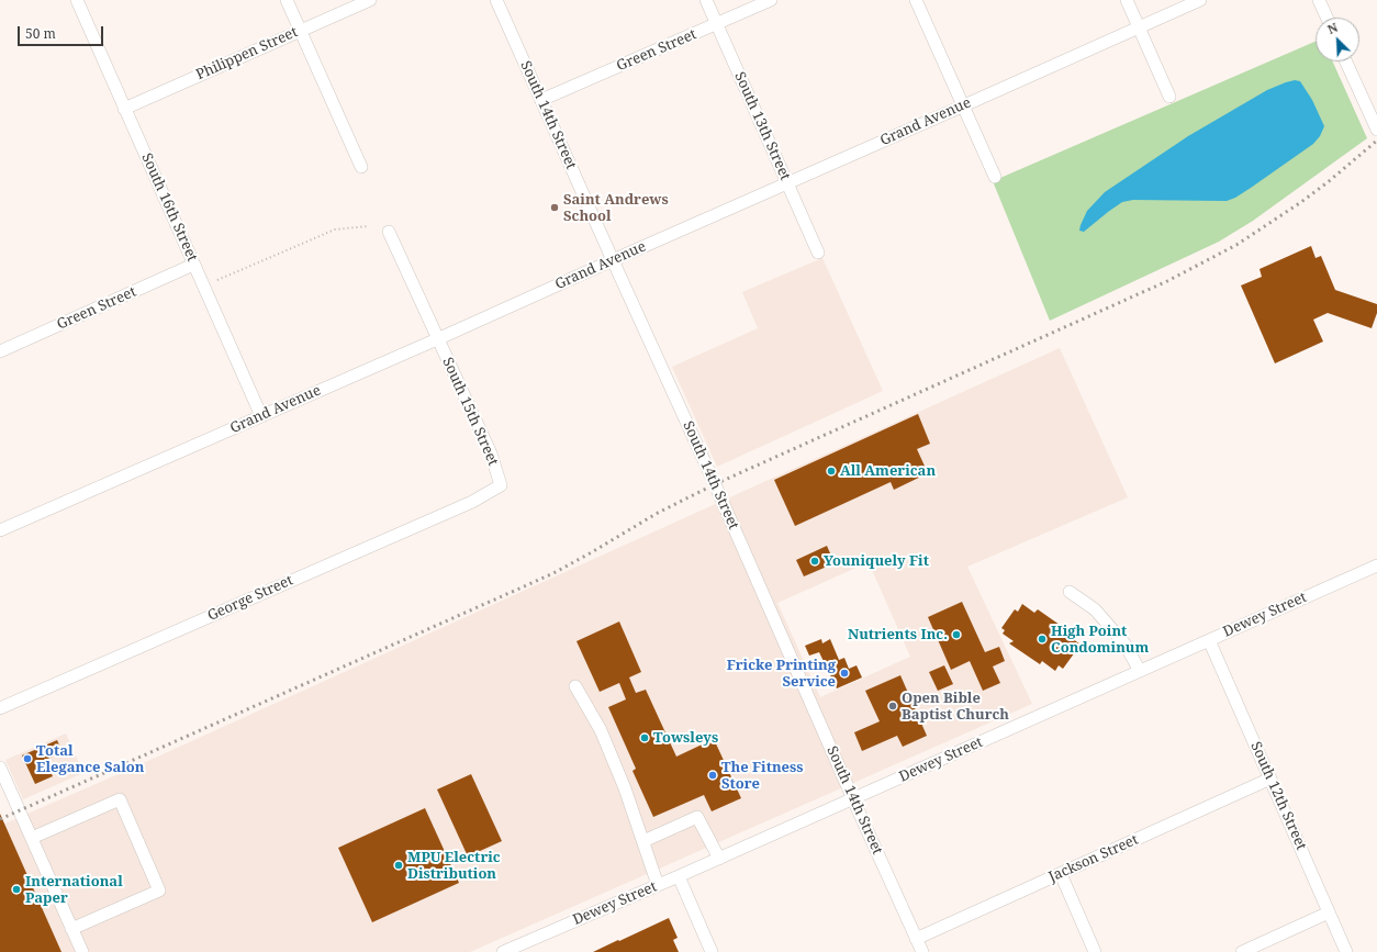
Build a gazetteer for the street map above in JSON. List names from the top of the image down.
{
  "streets": {
    "street": [
      "Green Street",
      "Philippen Street",
      "South 14th Street",
      "Grand Avenue",
      "South 13th Street",
      "South 16th Street",
      "South 15th Street",
      "George Street",
      "Dewey Street",
      "South 12th Street",
      "Jackson Street"
    ]
  },
  "crossings": [
    ["Green Street", "South 14th Street"],
    ["Green Street", "South 13th Street"],
    ["Green Street", "South 16th Street"],
    ["Philippen Street", "South 16th Street"],
    ["South 14th Street", "Grand Avenue"],
    ["South 14th Street", "Dewey Street"],
    ["South 14th Street", "Jackson Street"],
    ["Grand Avenue", "South 13th Street"],
    ["Grand Avenue", "South 16th Street"],
    ["Grand Avenue", "South 15th Street"],
    ["South 15th Street", "George Street"],
    ["Dewey Street", "South 12th Street"],
    ["South 12th Street", "Jackson Street"]
  ],
  "places": [
    "Saint Andrews School",
    "All American",
    "Youniquely Fit",
    "Nutrients Inc.",
    "High Point Condominum",
    "Fricke Printing Service",
    "Open Bible Baptist Church",
    "Towsleys",
    "Total Elegance Salon",
    "The Fitness Store",
    "MPU Electric Distribution",
    "International Paper"
  ],
  "scale_bar": "50 m",
  "north": "top left"
}
